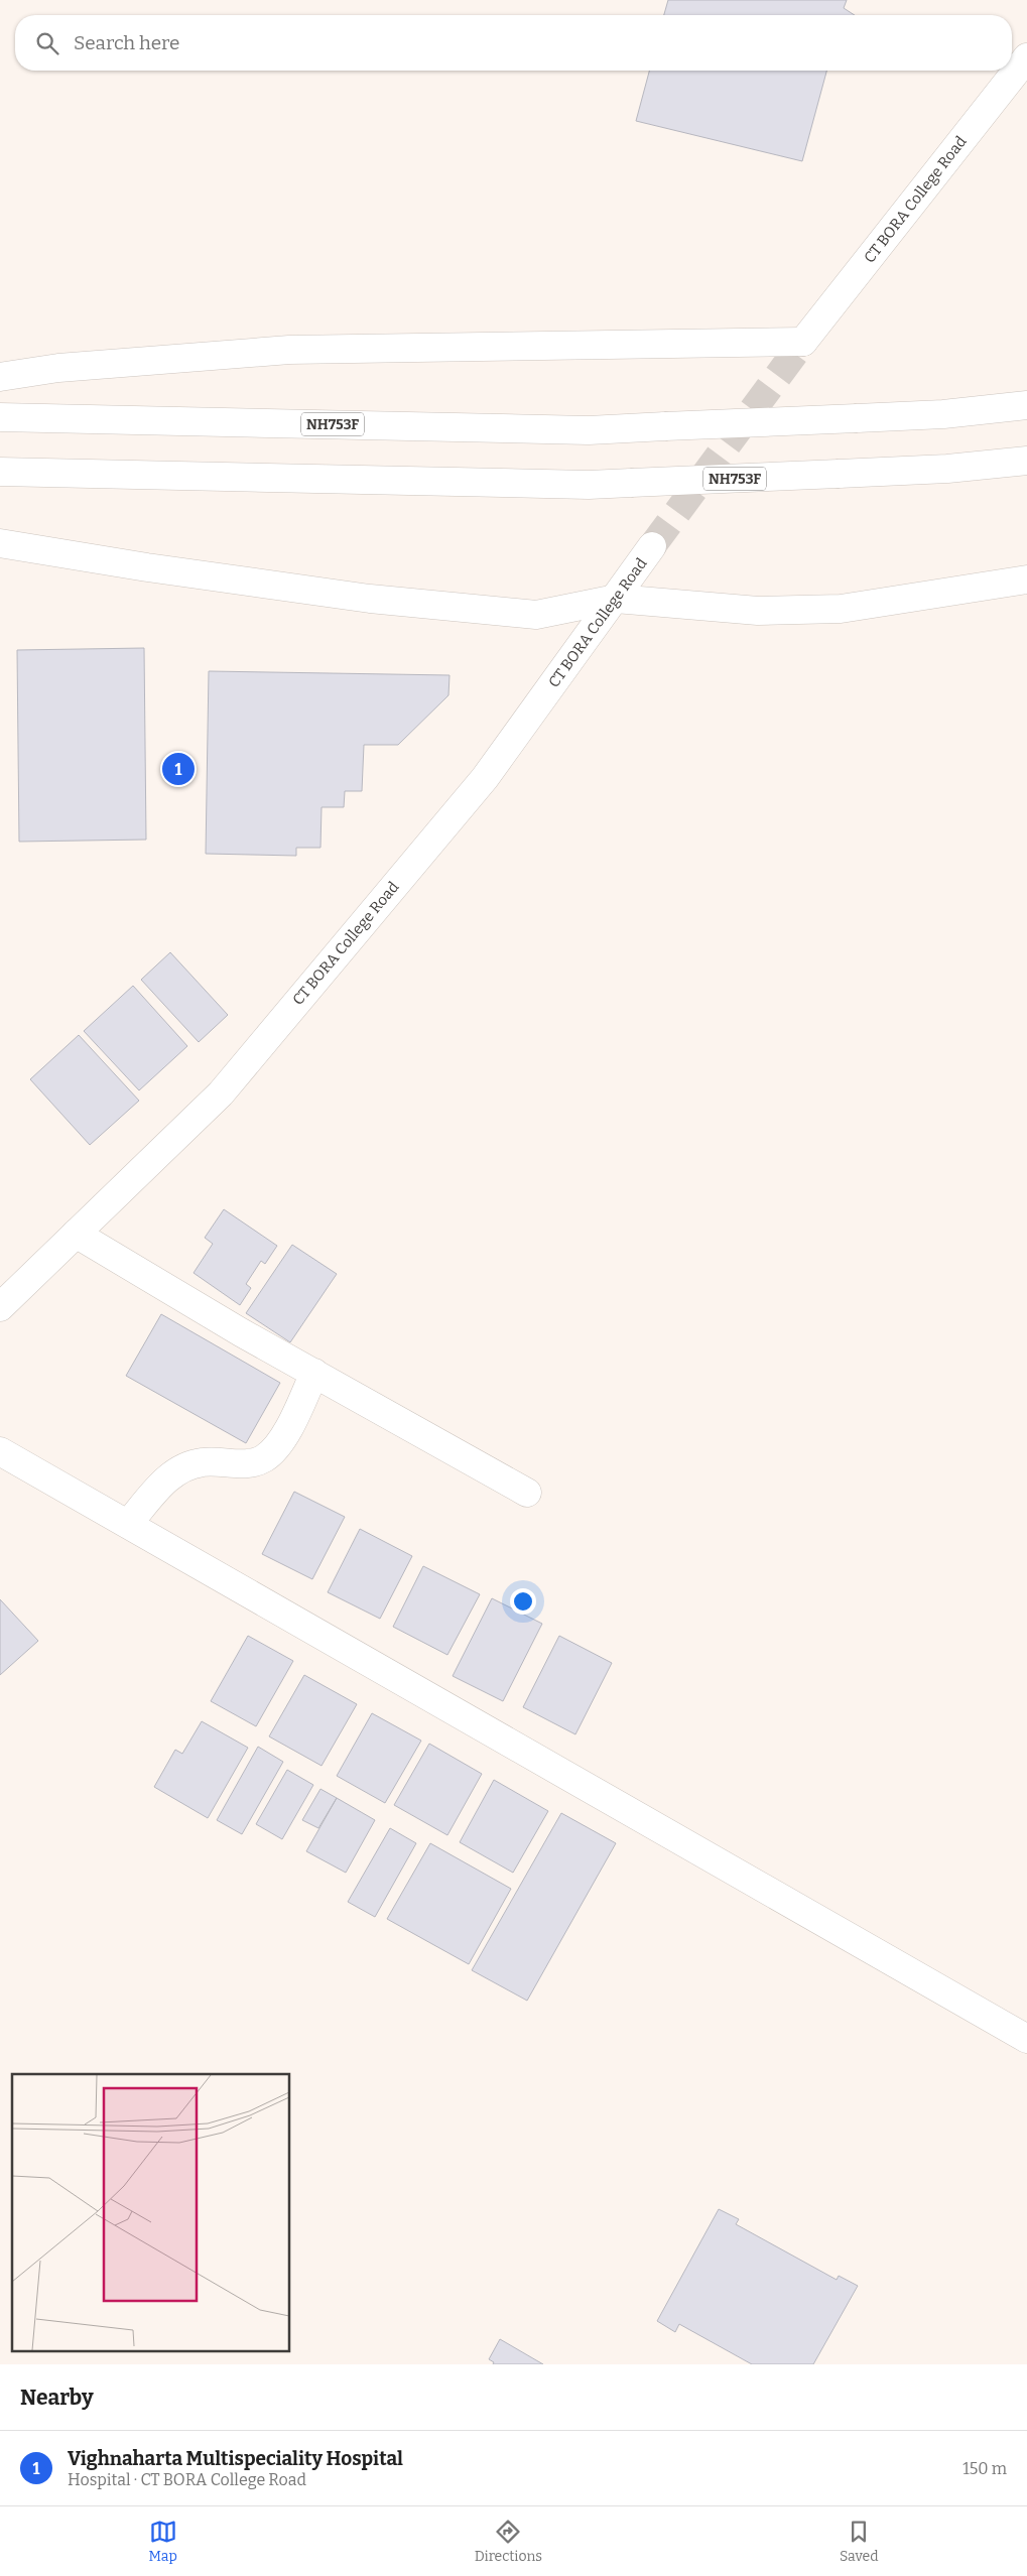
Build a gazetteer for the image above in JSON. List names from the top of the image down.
{
  "streets": {
    "main road": ["CT BORA College Road", "NH753F"]
  },
  "page": {
    "search": "Search here",
    "pins": "1",
    "heading": "Nearby",
    "list": [
      {
        "mark": "1",
        "name": "Vighnaharta Multispeciality Hospital",
        "note": "Hospital · CT BORA College Road",
        "value": "150 m"
      }
    ],
    "nav": ["Map", "Directions", "Saved"]
  }
}
